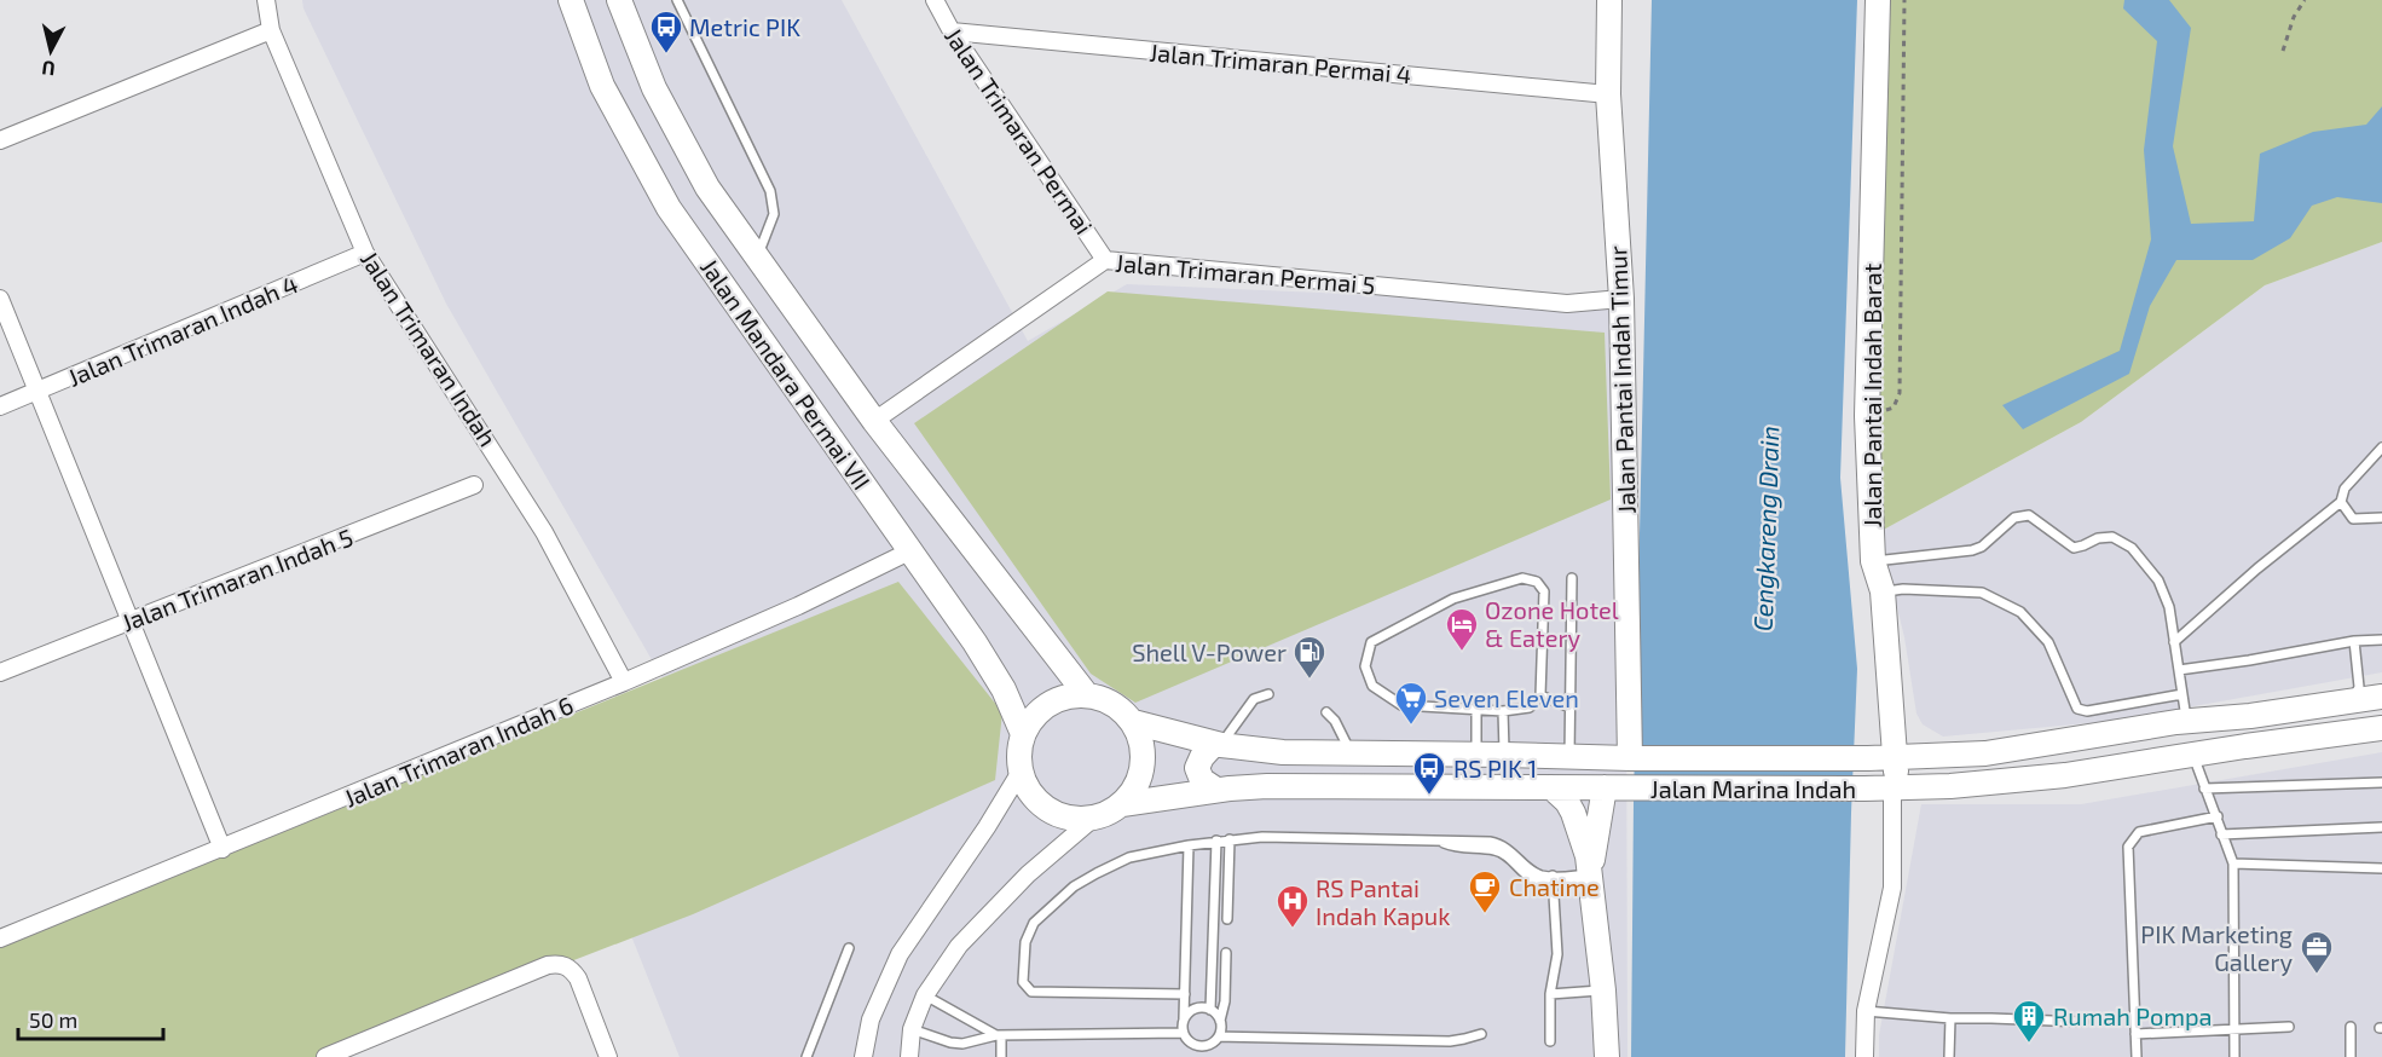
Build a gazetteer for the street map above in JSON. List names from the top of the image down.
{
  "streets": {
    "main road": [
      "Jalan Mandara Permai VII",
      "Jalan Pantai Indah Timur",
      "Jalan Pantai Indah Barat",
      "Jalan Marina Indah"
    ],
    "street": [
      "Jalan Trimaran Permai 4",
      "Jalan Trimaran Permai",
      "Jalan Trimaran Permai 5",
      "Jalan Trimaran Indah 4",
      "Jalan Trimaran Indah",
      "Jalan Trimaran Indah 5",
      "Jalan Trimaran Indah 6"
    ]
  },
  "crossings": [
    ["Jalan Trimaran Permai 4", "Jalan Trimaran Permai"],
    ["Jalan Trimaran Permai 4", "Jalan Pantai Indah Timur"],
    ["Jalan Trimaran Permai", "Jalan Trimaran Permai 5"],
    ["Jalan Trimaran Permai 5", "Jalan Mandara Permai VII"],
    ["Jalan Trimaran Permai 5", "Jalan Pantai Indah Timur"],
    ["Jalan Trimaran Indah 4", "Jalan Trimaran Indah"],
    ["Jalan Trimaran Indah", "Jalan Trimaran Indah 6"],
    ["Jalan Mandara Permai VII", "Jalan Trimaran Indah 6"],
    ["Jalan Mandara Permai VII", "Jalan Marina Indah"],
    ["Jalan Pantai Indah Timur", "Jalan Marina Indah"],
    ["Jalan Pantai Indah Barat", "Jalan Marina Indah"]
  ],
  "water": ["Cengkareng Drain"],
  "places": {
    "bus stop": ["Metric PIK", "RS PIK 1"],
    "hotel": ["Ozone Hotel & Eatery"],
    "fuel station": ["Shell V-Power"],
    "supermarket": ["Seven Eleven"],
    "cafe": ["Chatime"],
    "hospital": ["RS Pantai Indah Kapuk"],
    "office": ["PIK Marketing Gallery"],
    "building": ["Rumah Pompa"]
  },
  "scale_bar": "50 m",
  "north": "bottom"
}
